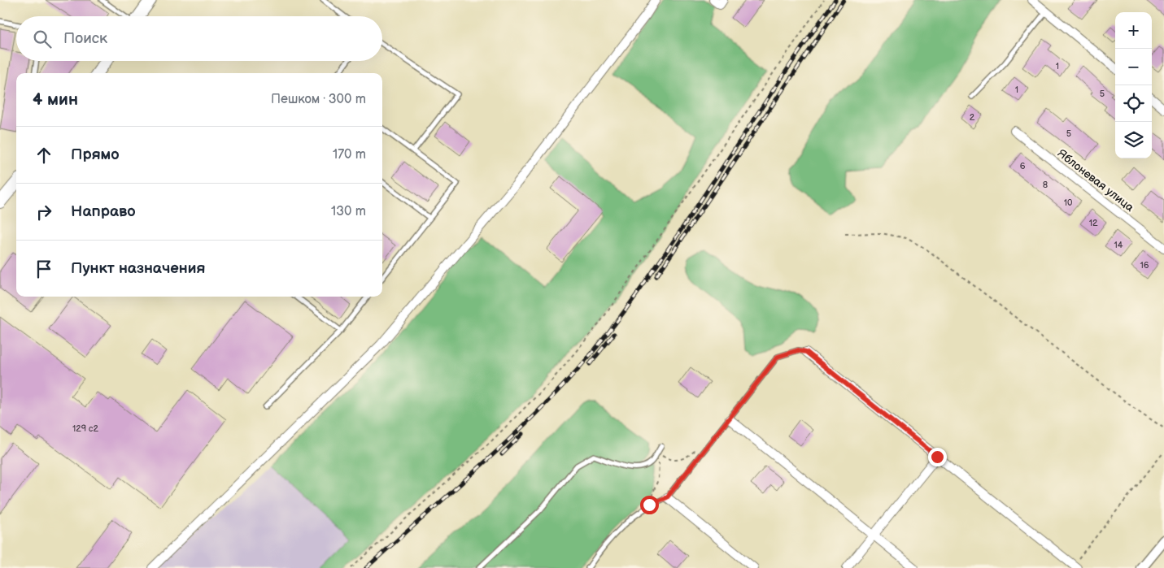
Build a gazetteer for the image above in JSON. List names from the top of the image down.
{
  "streets": {
    "street": ["Яблоневая улица"]
  },
  "house_numbers": [
    "1",
    "1",
    "5",
    "2",
    "5",
    "6",
    "8",
    "10",
    "12",
    "14",
    "16",
    "129 с2"
  ],
  "page": {
    "map_buttons": ["+", "−"],
    "search": "Поиск",
    "heading": ["4 мин", "Пешком · 300 m"],
    "list": [
      ["Прямо", "170 m"],
      ["Направо", "130 m"],
      "Пункт назначения"
    ]
  }
}
